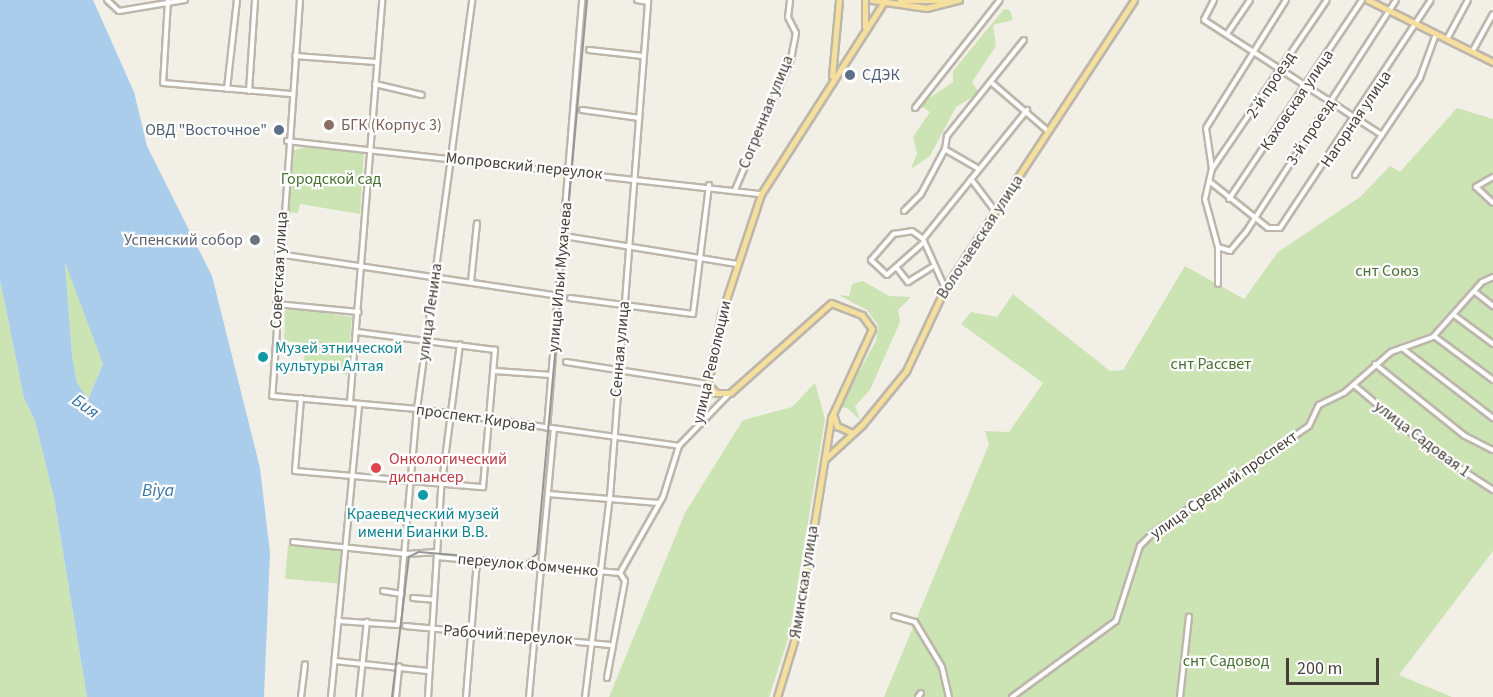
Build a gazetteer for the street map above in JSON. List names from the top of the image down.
{
  "streets": {
    "main road": ["Волочаевская улица", "улица Революции", "Яминская улица"],
    "street": [
      "2-й проезд",
      "Каховская улица",
      "Согренная улица",
      "Нагорная улица",
      "3-й проезд",
      "Мопровский переулок",
      "Советская улица",
      "улица Ильи Мухачева",
      "улица Ленина",
      "Сенная улица",
      "проспект Кирова",
      "улица Садовая 1",
      "улица Средний проспект",
      "переулок Фомченко",
      "Рабочий переулок"
    ]
  },
  "crossings": [
    ["Согренная улица", "Мопровский переулок"],
    ["Нагорная улица", "3-й проезд"],
    ["Мопровский переулок", "Советская улица"],
    ["Мопровский переулок", "улица Ильи Мухачева"],
    ["Мопровский переулок", "улица Ленина"],
    ["Мопровский переулок", "Сенная улица"],
    ["Мопровский переулок", "улица Революции"],
    ["Волочаевская улица", "Яминская улица"],
    ["Советская улица", "проспект Кирова"],
    ["улица Ильи Мухачева", "проспект Кирова"],
    ["улица Ленина", "проспект Кирова"],
    ["улица Ленина", "переулок Фомченко"],
    ["Сенная улица", "улица Революции"],
    ["Сенная улица", "проспект Кирова"],
    ["Сенная улица", "переулок Фомченко"],
    ["Сенная улица", "Рабочий переулок"],
    ["улица Революции", "проспект Кирова"],
    ["улица Революции", "переулок Фомченко"],
    ["улица Садовая 1", "улица Средний проспект"]
  ],
  "water": ["Бия", "Biya"],
  "parks": [
    "Городской сад",
    "снт Союз",
    "снт Рассвет",
    "снт Садовод"
  ],
  "places": [
    "СДЭК",
    "БГК (Корпус 3)",
    "ОВД \"Восточное\"",
    "Успенский собор",
    "Музей этнической культуры Алтая",
    "Онкологический диспансер",
    "Краеведческий музей имени Бианки В.В."
  ],
  "scale_bar": "200 m"
}
